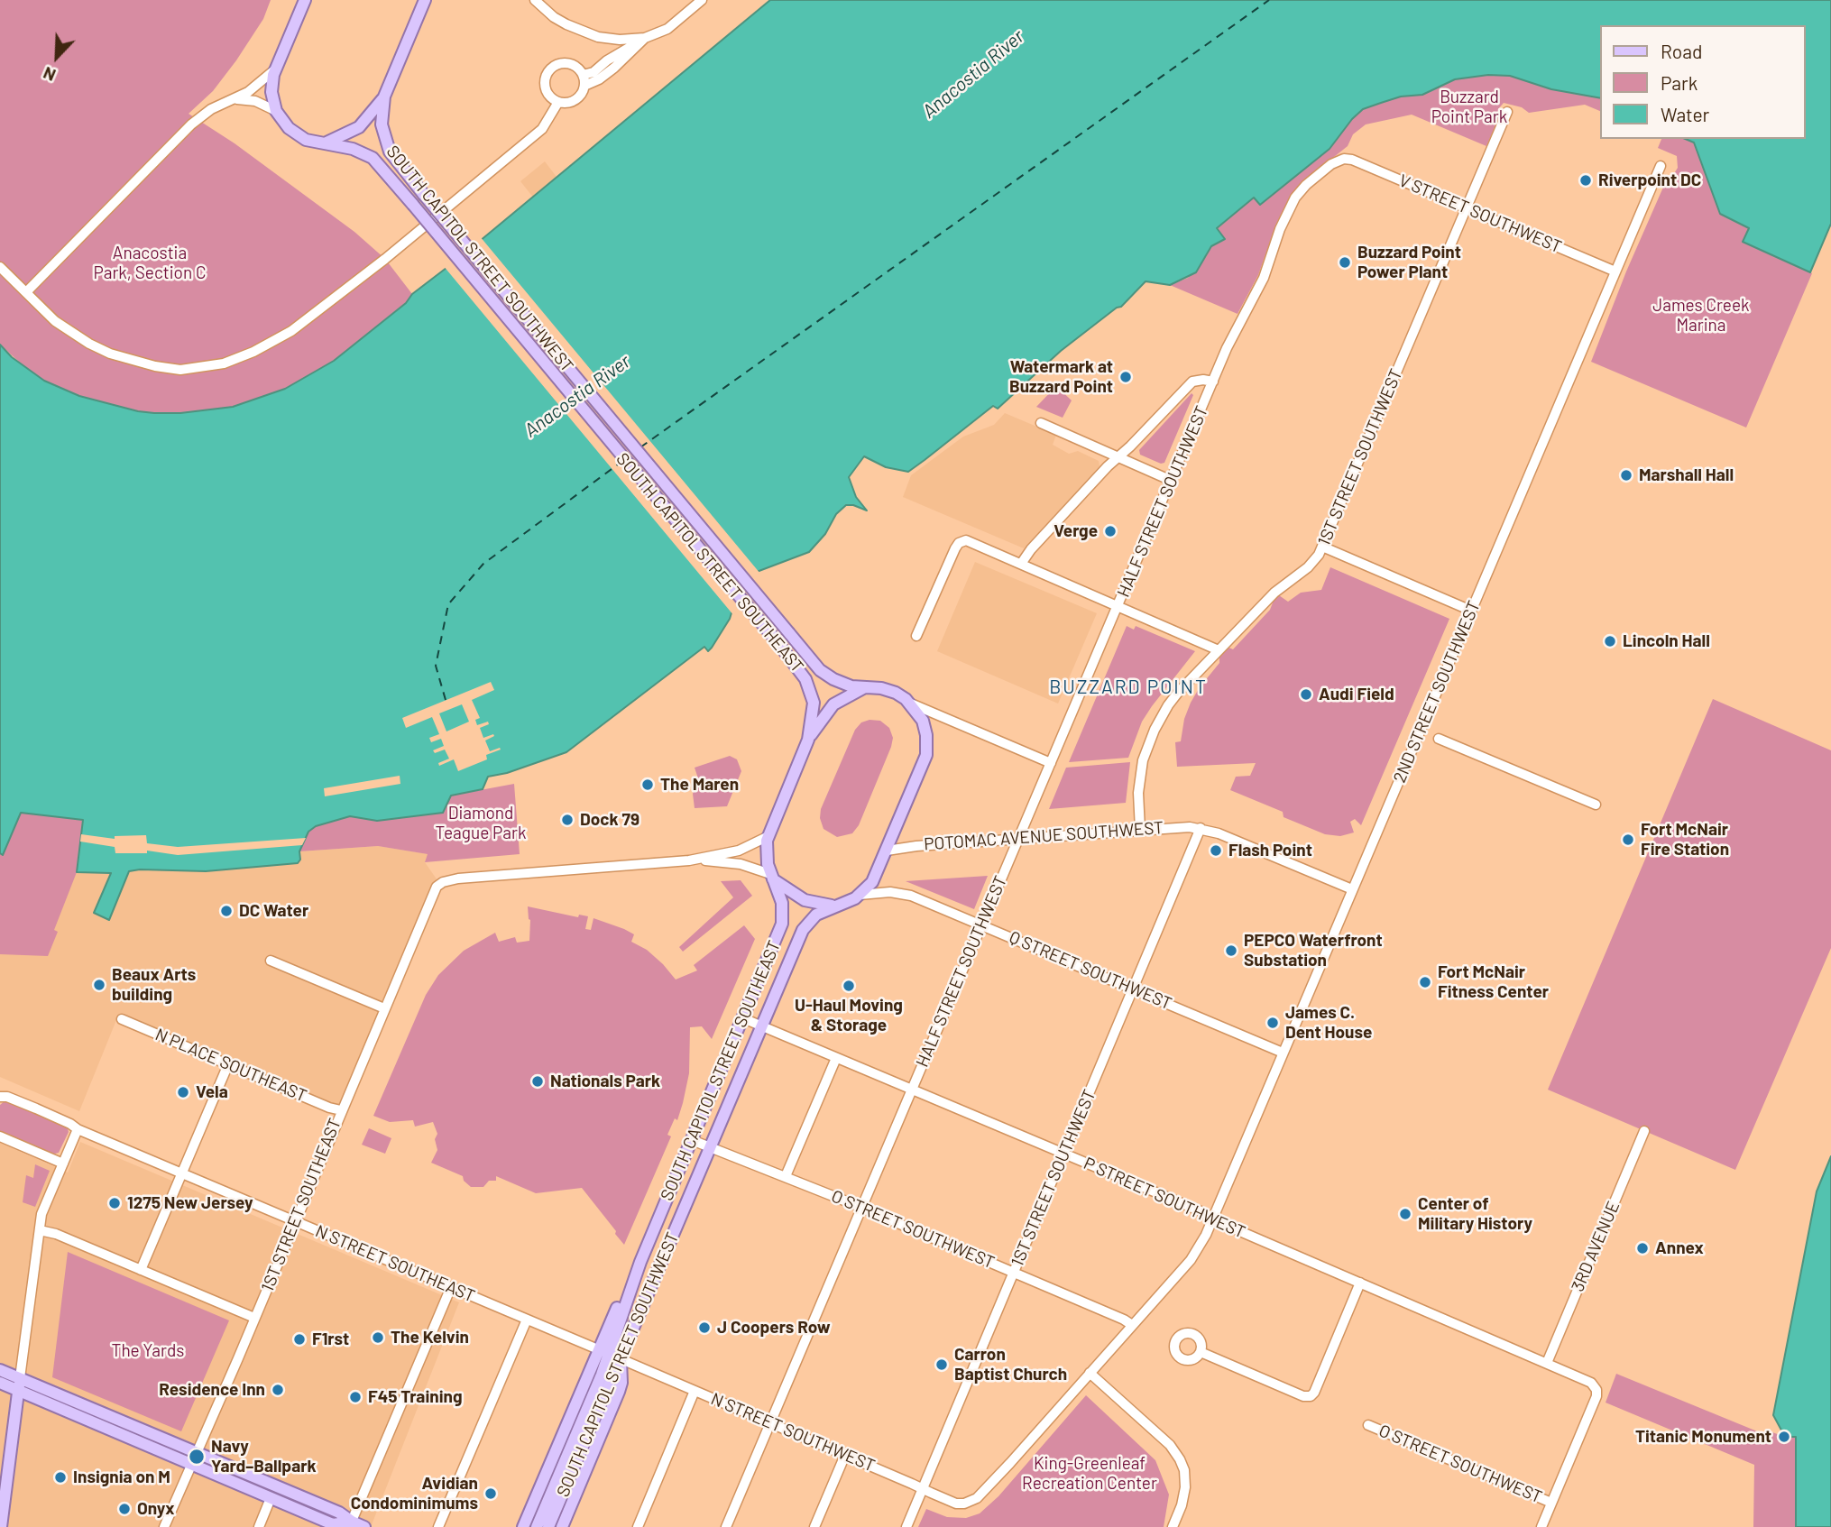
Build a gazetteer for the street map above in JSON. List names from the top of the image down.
{
  "streets": {
    "main road": ["SOUTH CAPITOL STREET SOUTHWEST", "SOUTH CAPITOL STREET SOUTHEAST"],
    "street": [
      "V STREET SOUTHWEST",
      "1ST STREET SOUTHWEST",
      "HALF STREET SOUTHWEST",
      "2ND STREET SOUTHWEST",
      "POTOMAC AVENUE SOUTHWEST",
      "Q STREET SOUTHWEST",
      "N PLACE SOUTHEAST",
      "P STREET SOUTHWEST",
      "1ST STREET SOUTHEAST",
      "O STREET SOUTHWEST",
      "3RD AVENUE",
      "N STREET SOUTHEAST",
      "N STREET SOUTHWEST"
    ]
  },
  "crossings": [
    ["V STREET SOUTHWEST", "1ST STREET SOUTHWEST"],
    ["V STREET SOUTHWEST", "HALF STREET SOUTHWEST"],
    ["V STREET SOUTHWEST", "2ND STREET SOUTHWEST"],
    ["SOUTH CAPITOL STREET SOUTHWEST", "POTOMAC AVENUE SOUTHWEST"],
    ["SOUTH CAPITOL STREET SOUTHWEST", "Q STREET SOUTHWEST"],
    ["SOUTH CAPITOL STREET SOUTHWEST", "P STREET SOUTHWEST"],
    ["SOUTH CAPITOL STREET SOUTHWEST", "O STREET SOUTHWEST"],
    ["SOUTH CAPITOL STREET SOUTHWEST", "N STREET SOUTHWEST"],
    ["1ST STREET SOUTHWEST", "POTOMAC AVENUE SOUTHWEST"],
    ["1ST STREET SOUTHWEST", "Q STREET SOUTHWEST"],
    ["1ST STREET SOUTHWEST", "P STREET SOUTHWEST"],
    ["1ST STREET SOUTHWEST", "O STREET SOUTHWEST"],
    ["1ST STREET SOUTHWEST", "N STREET SOUTHWEST"],
    ["HALF STREET SOUTHWEST", "POTOMAC AVENUE SOUTHWEST"],
    ["HALF STREET SOUTHWEST", "Q STREET SOUTHWEST"],
    ["HALF STREET SOUTHWEST", "P STREET SOUTHWEST"],
    ["HALF STREET SOUTHWEST", "O STREET SOUTHWEST"],
    ["HALF STREET SOUTHWEST", "N STREET SOUTHWEST"],
    ["SOUTH CAPITOL STREET SOUTHEAST", "P STREET SOUTHWEST"],
    ["SOUTH CAPITOL STREET SOUTHEAST", "O STREET SOUTHWEST"],
    ["SOUTH CAPITOL STREET SOUTHEAST", "N STREET SOUTHEAST"],
    ["SOUTH CAPITOL STREET SOUTHEAST", "N STREET SOUTHWEST"],
    ["2ND STREET SOUTHWEST", "POTOMAC AVENUE SOUTHWEST"],
    ["2ND STREET SOUTHWEST", "Q STREET SOUTHWEST"],
    ["2ND STREET SOUTHWEST", "P STREET SOUTHWEST"],
    ["2ND STREET SOUTHWEST", "O STREET SOUTHWEST"],
    ["2ND STREET SOUTHWEST", "N STREET SOUTHWEST"],
    ["N PLACE SOUTHEAST", "1ST STREET SOUTHEAST"],
    ["P STREET SOUTHWEST", "O STREET SOUTHWEST"],
    ["P STREET SOUTHWEST", "3RD AVENUE"],
    ["1ST STREET SOUTHEAST", "N STREET SOUTHEAST"],
    ["N STREET SOUTHEAST", "N STREET SOUTHWEST"]
  ],
  "districts": ["BUZZARD POINT"],
  "water": ["Anacostia River"],
  "parks": [
    "Buzzard Point Park",
    "Anacostia Park, Section C",
    "James Creek Marina",
    "Diamond Teague Park",
    "The Yards",
    "King-Greenleaf Recreation Center"
  ],
  "places": [
    "Riverpoint DC",
    "Buzzard Point Power Plant",
    "Watermark at Buzzard Point",
    "Marshall Hall",
    "Verge",
    "Lincoln Hall",
    "Audi Field",
    "The Maren",
    "Dock 79",
    "Fort McNair Fire Station",
    "Flash Point",
    "DC Water",
    "PEPCO Waterfront Substation",
    "Fort McNair Fitness Center",
    "Beaux Arts building",
    "U-Haul Moving & Storage",
    "James C. Dent House",
    "Nationals Park",
    "Vela",
    "1275 New Jersey",
    "Center of Military History",
    "Annex",
    "J Coopers Row",
    "The Kelvin",
    "F1rst",
    "Carron Baptist Church",
    "Residence Inn",
    "F45 Training",
    "Titanic Monument",
    "Navy Yard–Ballpark",
    "Insignia on M",
    "Avidian Condominimums",
    "Onyx"
  ],
  "legend": ["Road", "Park", "Water"],
  "north": "bottom left"
}
